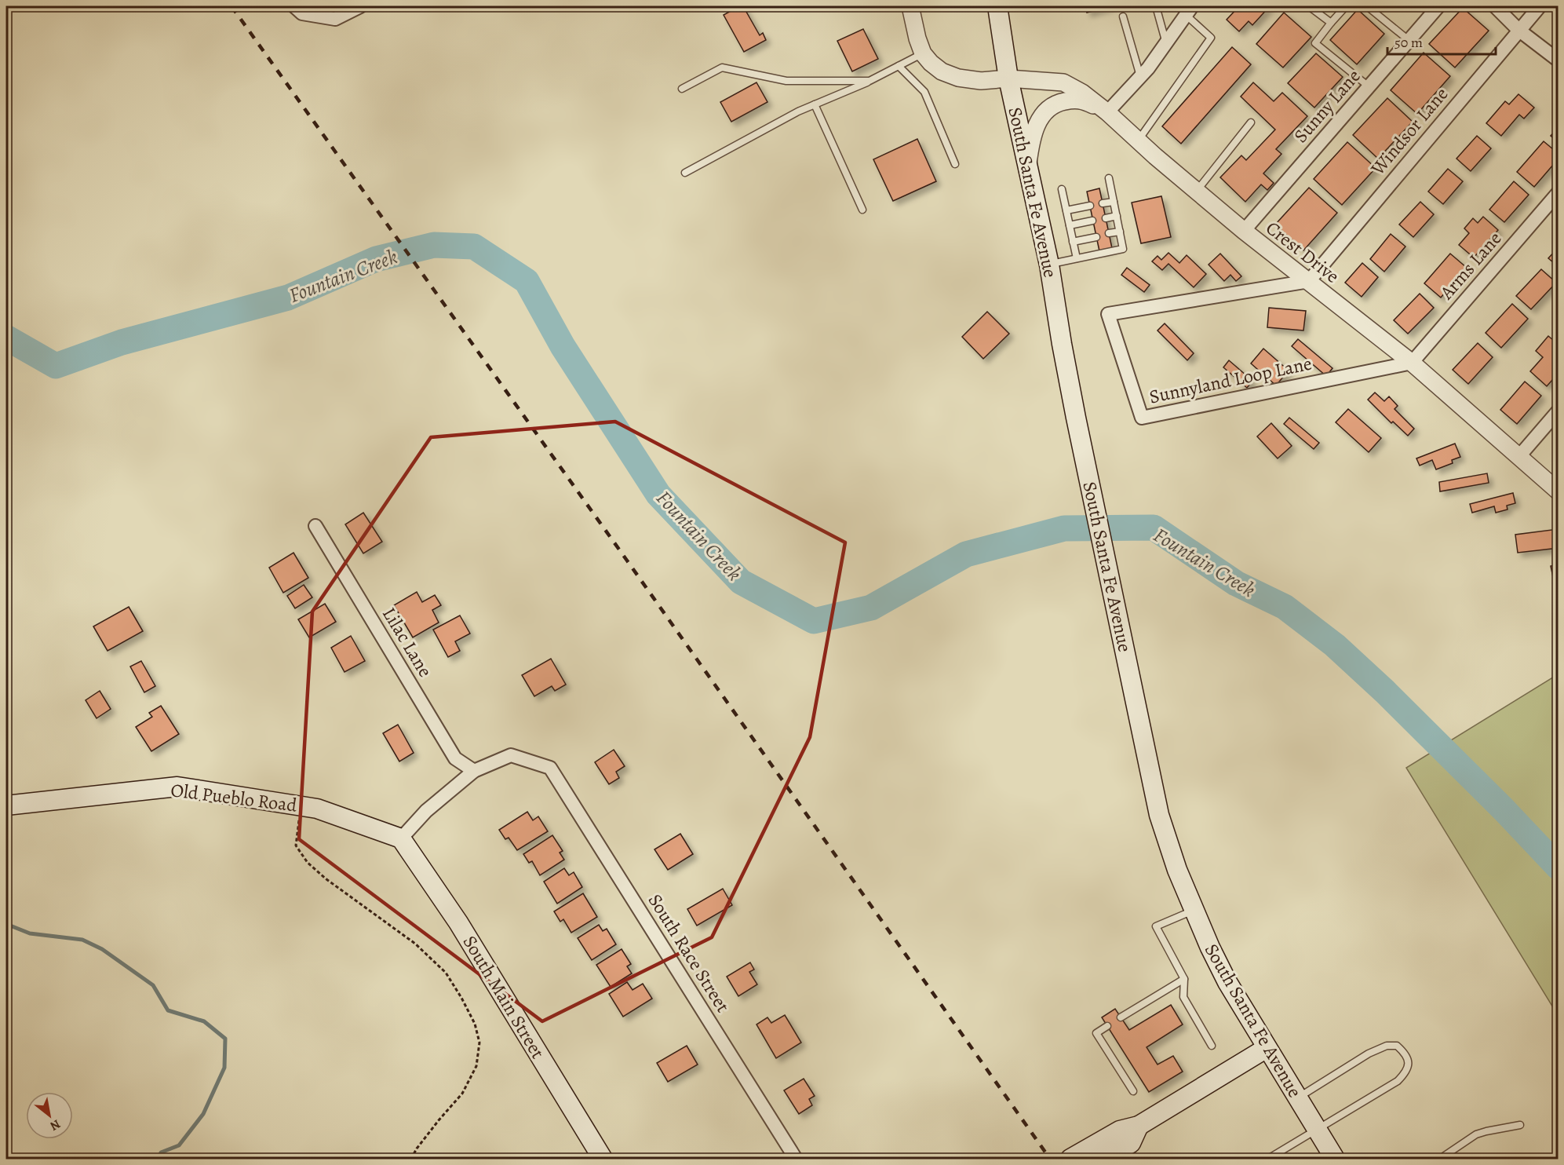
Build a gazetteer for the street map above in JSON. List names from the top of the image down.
{
  "streets": {
    "main road": ["South Santa Fe Avenue", "Old Pueblo Road", "South Main Street"],
    "street": [
      "Sunny Lane",
      "Windsor Lane",
      "Crest Drive",
      "Arms Lane",
      "Sunnyland Loop Lane",
      "Lilac Lane",
      "South Race Street"
    ]
  },
  "crossings": [
    ["Sunny Lane", "Crest Drive"],
    ["Windsor Lane", "Crest Drive"],
    ["Windsor Lane", "Sunnyland Loop Lane"],
    ["South Santa Fe Avenue", "Crest Drive"],
    ["Crest Drive", "Arms Lane"],
    ["Crest Drive", "Sunnyland Loop Lane"],
    ["Arms Lane", "Sunnyland Loop Lane"],
    ["Lilac Lane", "South Race Street"],
    ["Old Pueblo Road", "South Main Street"]
  ],
  "water": ["Fountain Creek"],
  "scale_bar": "50 m",
  "north": "bottom right"
}
